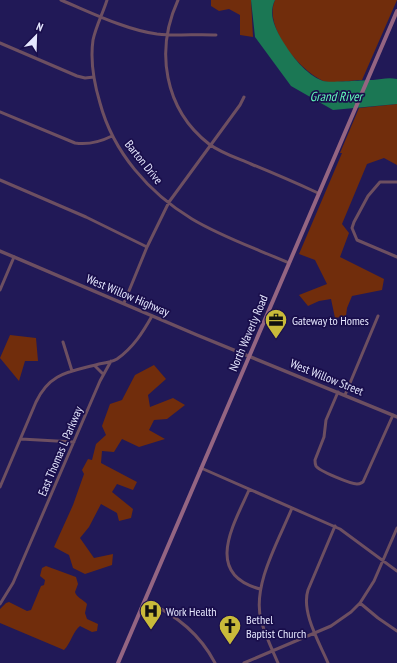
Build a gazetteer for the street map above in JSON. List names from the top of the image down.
{
  "streets": {
    "main road": ["North Waverly Road"],
    "street": [
      "Barton Drive",
      "West Willow Highway",
      "West Willow Street",
      "East Thomas L Parkway"
    ]
  },
  "crossings": [
    ["Barton Drive", "North Waverly Road"],
    ["West Willow Highway", "North Waverly Road"],
    ["West Willow Highway", "West Willow Street"],
    ["West Willow Highway", "East Thomas L Parkway"],
    ["North Waverly Road", "West Willow Street"]
  ],
  "water": ["Grand River"],
  "places": {
    "office": ["Gateway to Homes"],
    "hospital": ["Work Health"],
    "church": ["Bethel Baptist Church"]
  },
  "north": "top right"
}
